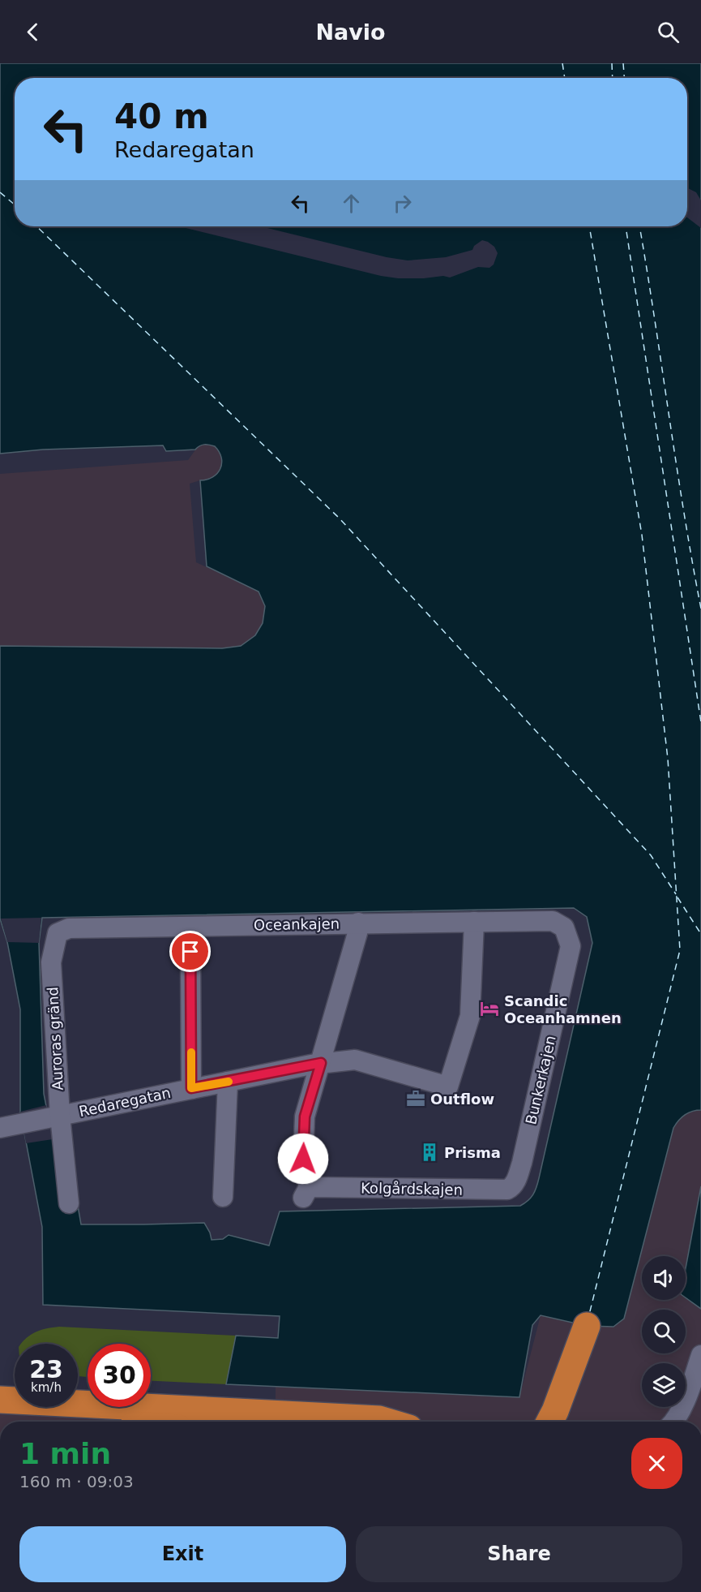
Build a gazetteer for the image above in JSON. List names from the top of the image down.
{
  "streets": {
    "street": [
      "Oceankajen",
      "Auroras gränd",
      "Bunkerkajen",
      "Redaregatan",
      "Kolgårdskajen"
    ]
  },
  "crossings": [
    ["Oceankajen", "Auroras gränd"],
    ["Oceankajen", "Bunkerkajen"],
    ["Oceankajen", "Redaregatan"],
    ["Auroras gränd", "Redaregatan"],
    ["Bunkerkajen", "Kolgårdskajen"],
    ["Redaregatan", "Kolgårdskajen"]
  ],
  "places": {
    "hotel": ["Scandic Oceanhamnen"],
    "office": ["Outflow"],
    "building": ["Prisma"]
  },
  "page": {
    "header": "Navio",
    "turn": ["40 m", "Redaregatan"],
    "speed": "23 km/h",
    "limit": "30",
    "heading": ["1 min", "160 m · 09:03"],
    "buttons": ["Exit", "Share"]
  }
}
